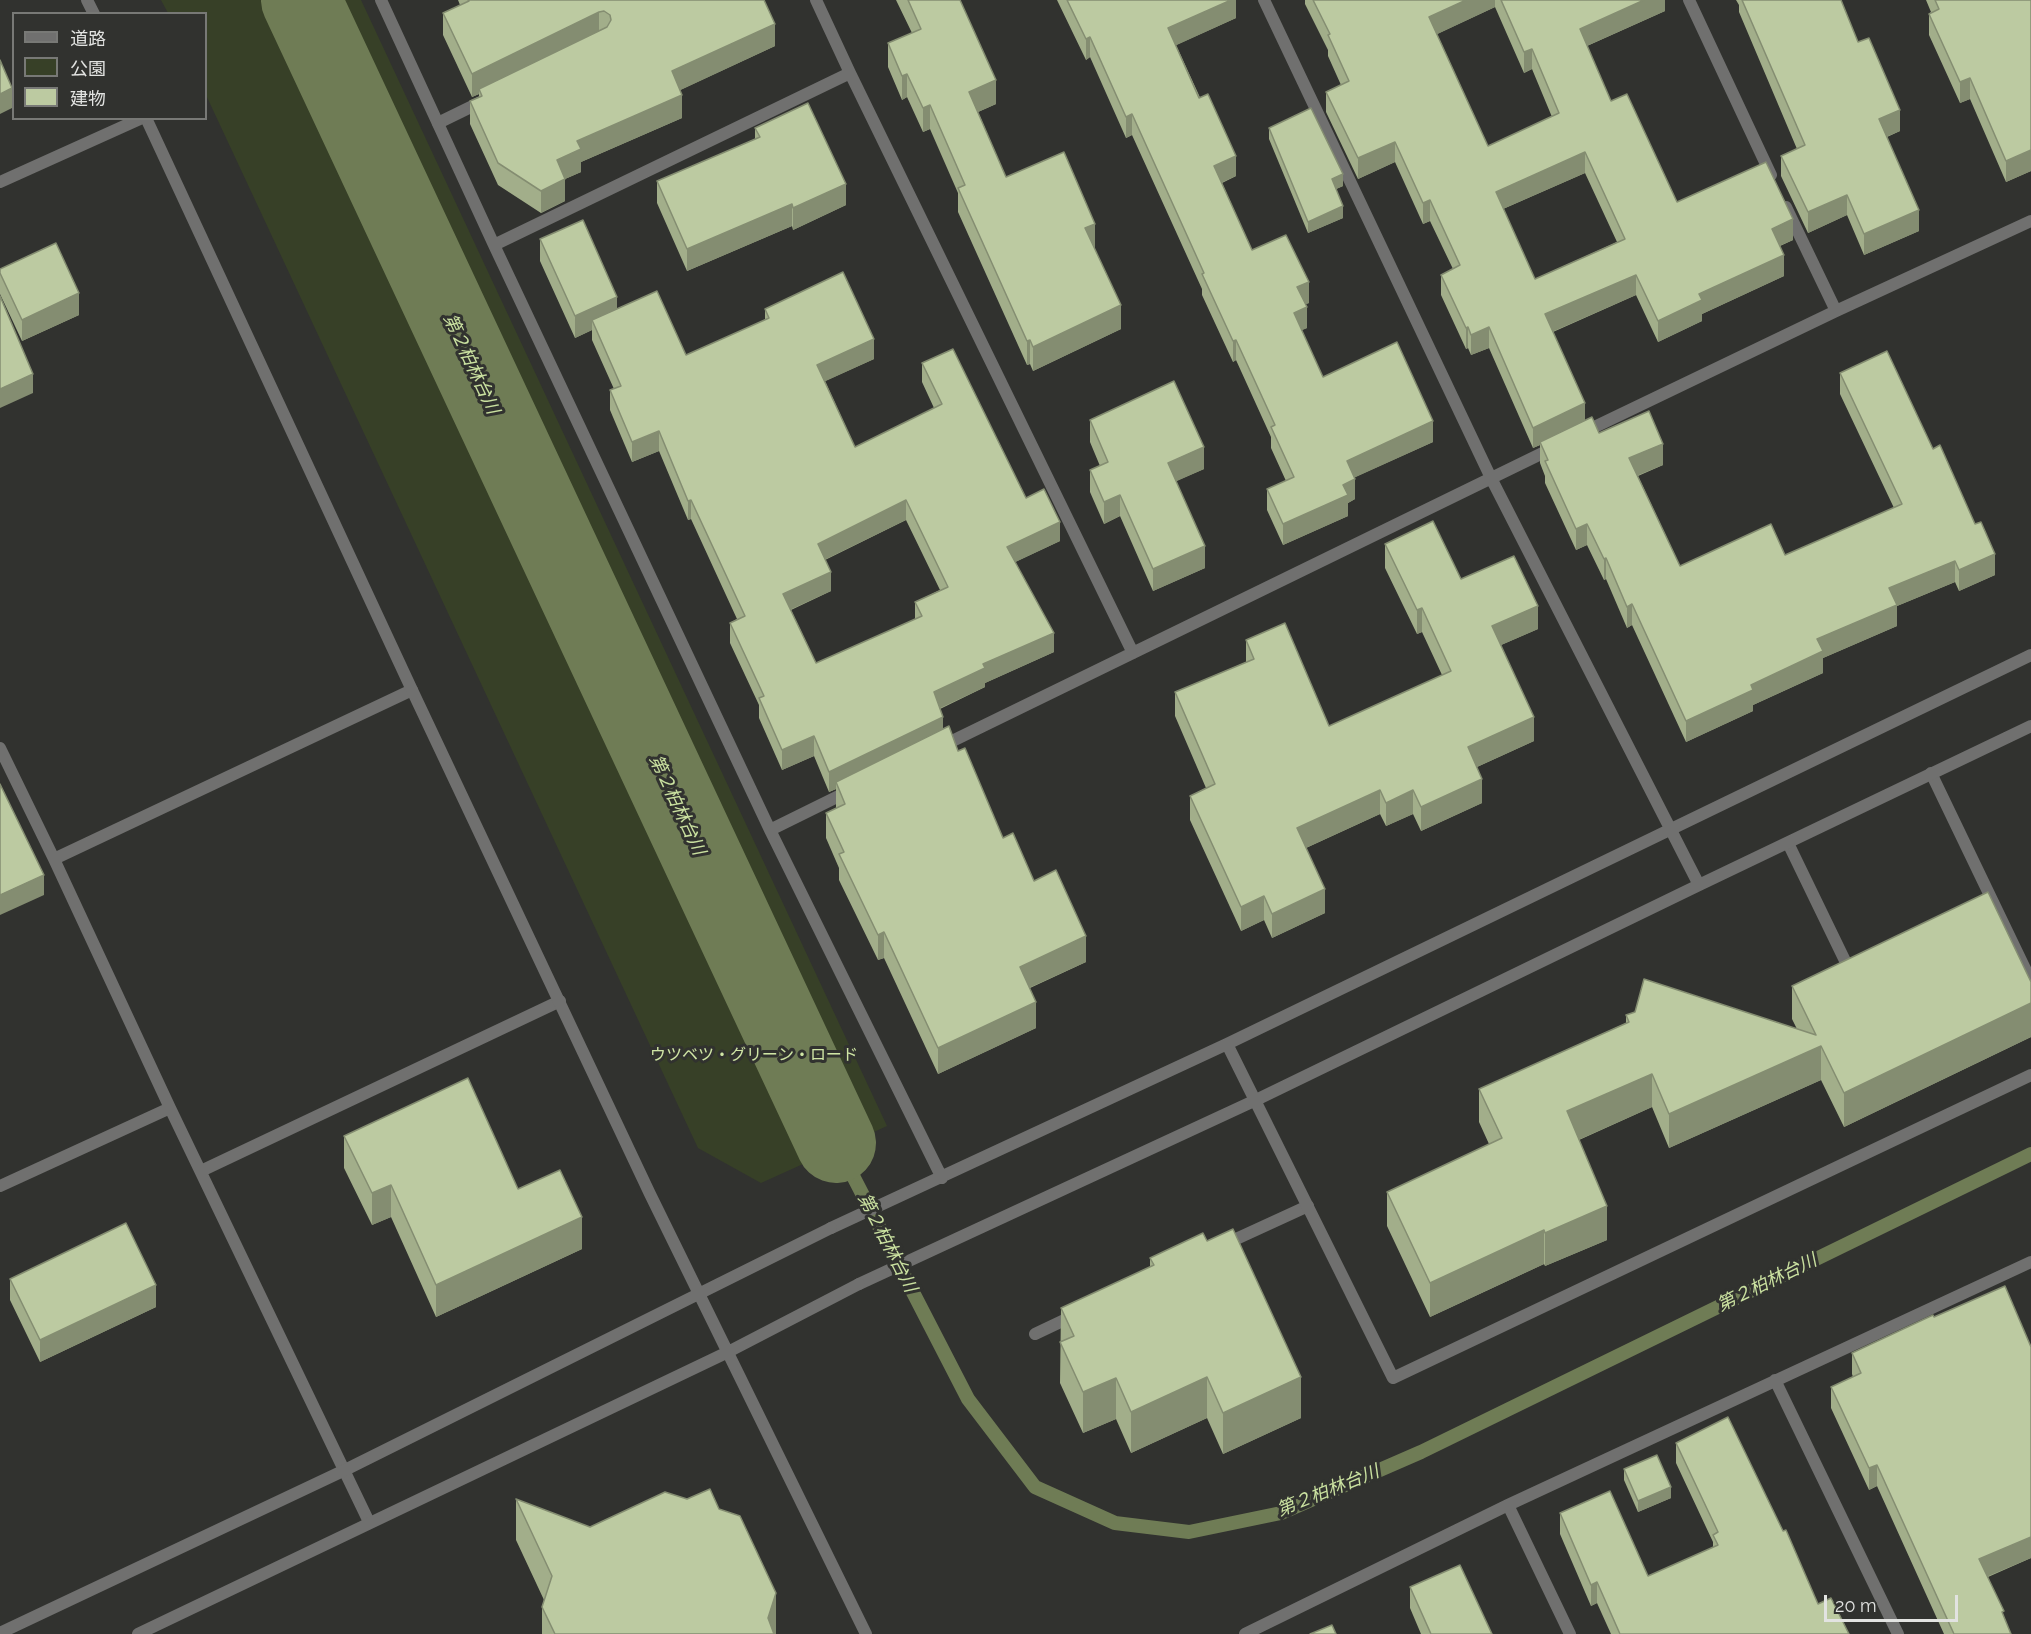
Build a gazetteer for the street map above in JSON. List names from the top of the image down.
{
  "water": ["第２柏林台川"],
  "parks": ["ウツベツ・グリーン・ロード"],
  "legend": ["道路", "公園", "建物"],
  "scale_bar": "20 m"
}
